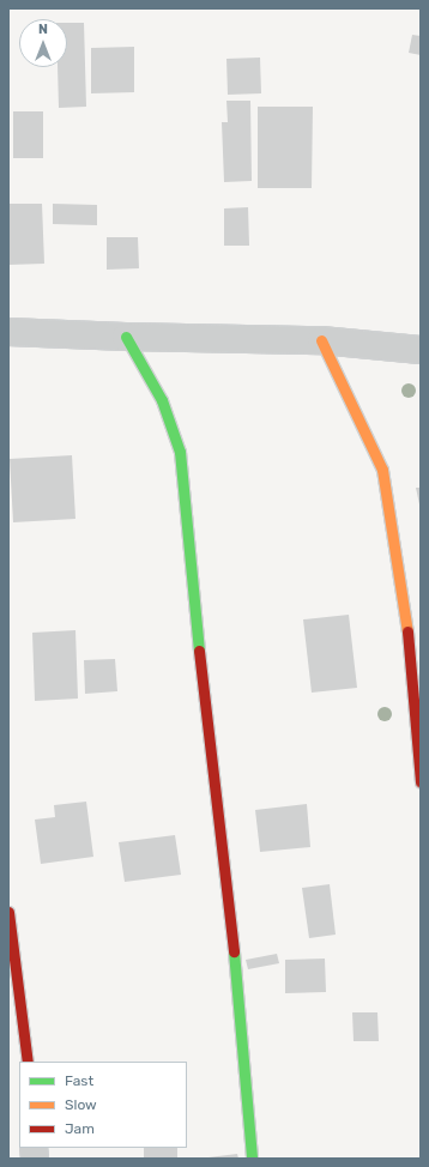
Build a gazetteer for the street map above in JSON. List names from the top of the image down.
{
  "legend": ["Fast", "Slow", "Jam"],
  "north": "top"
}
